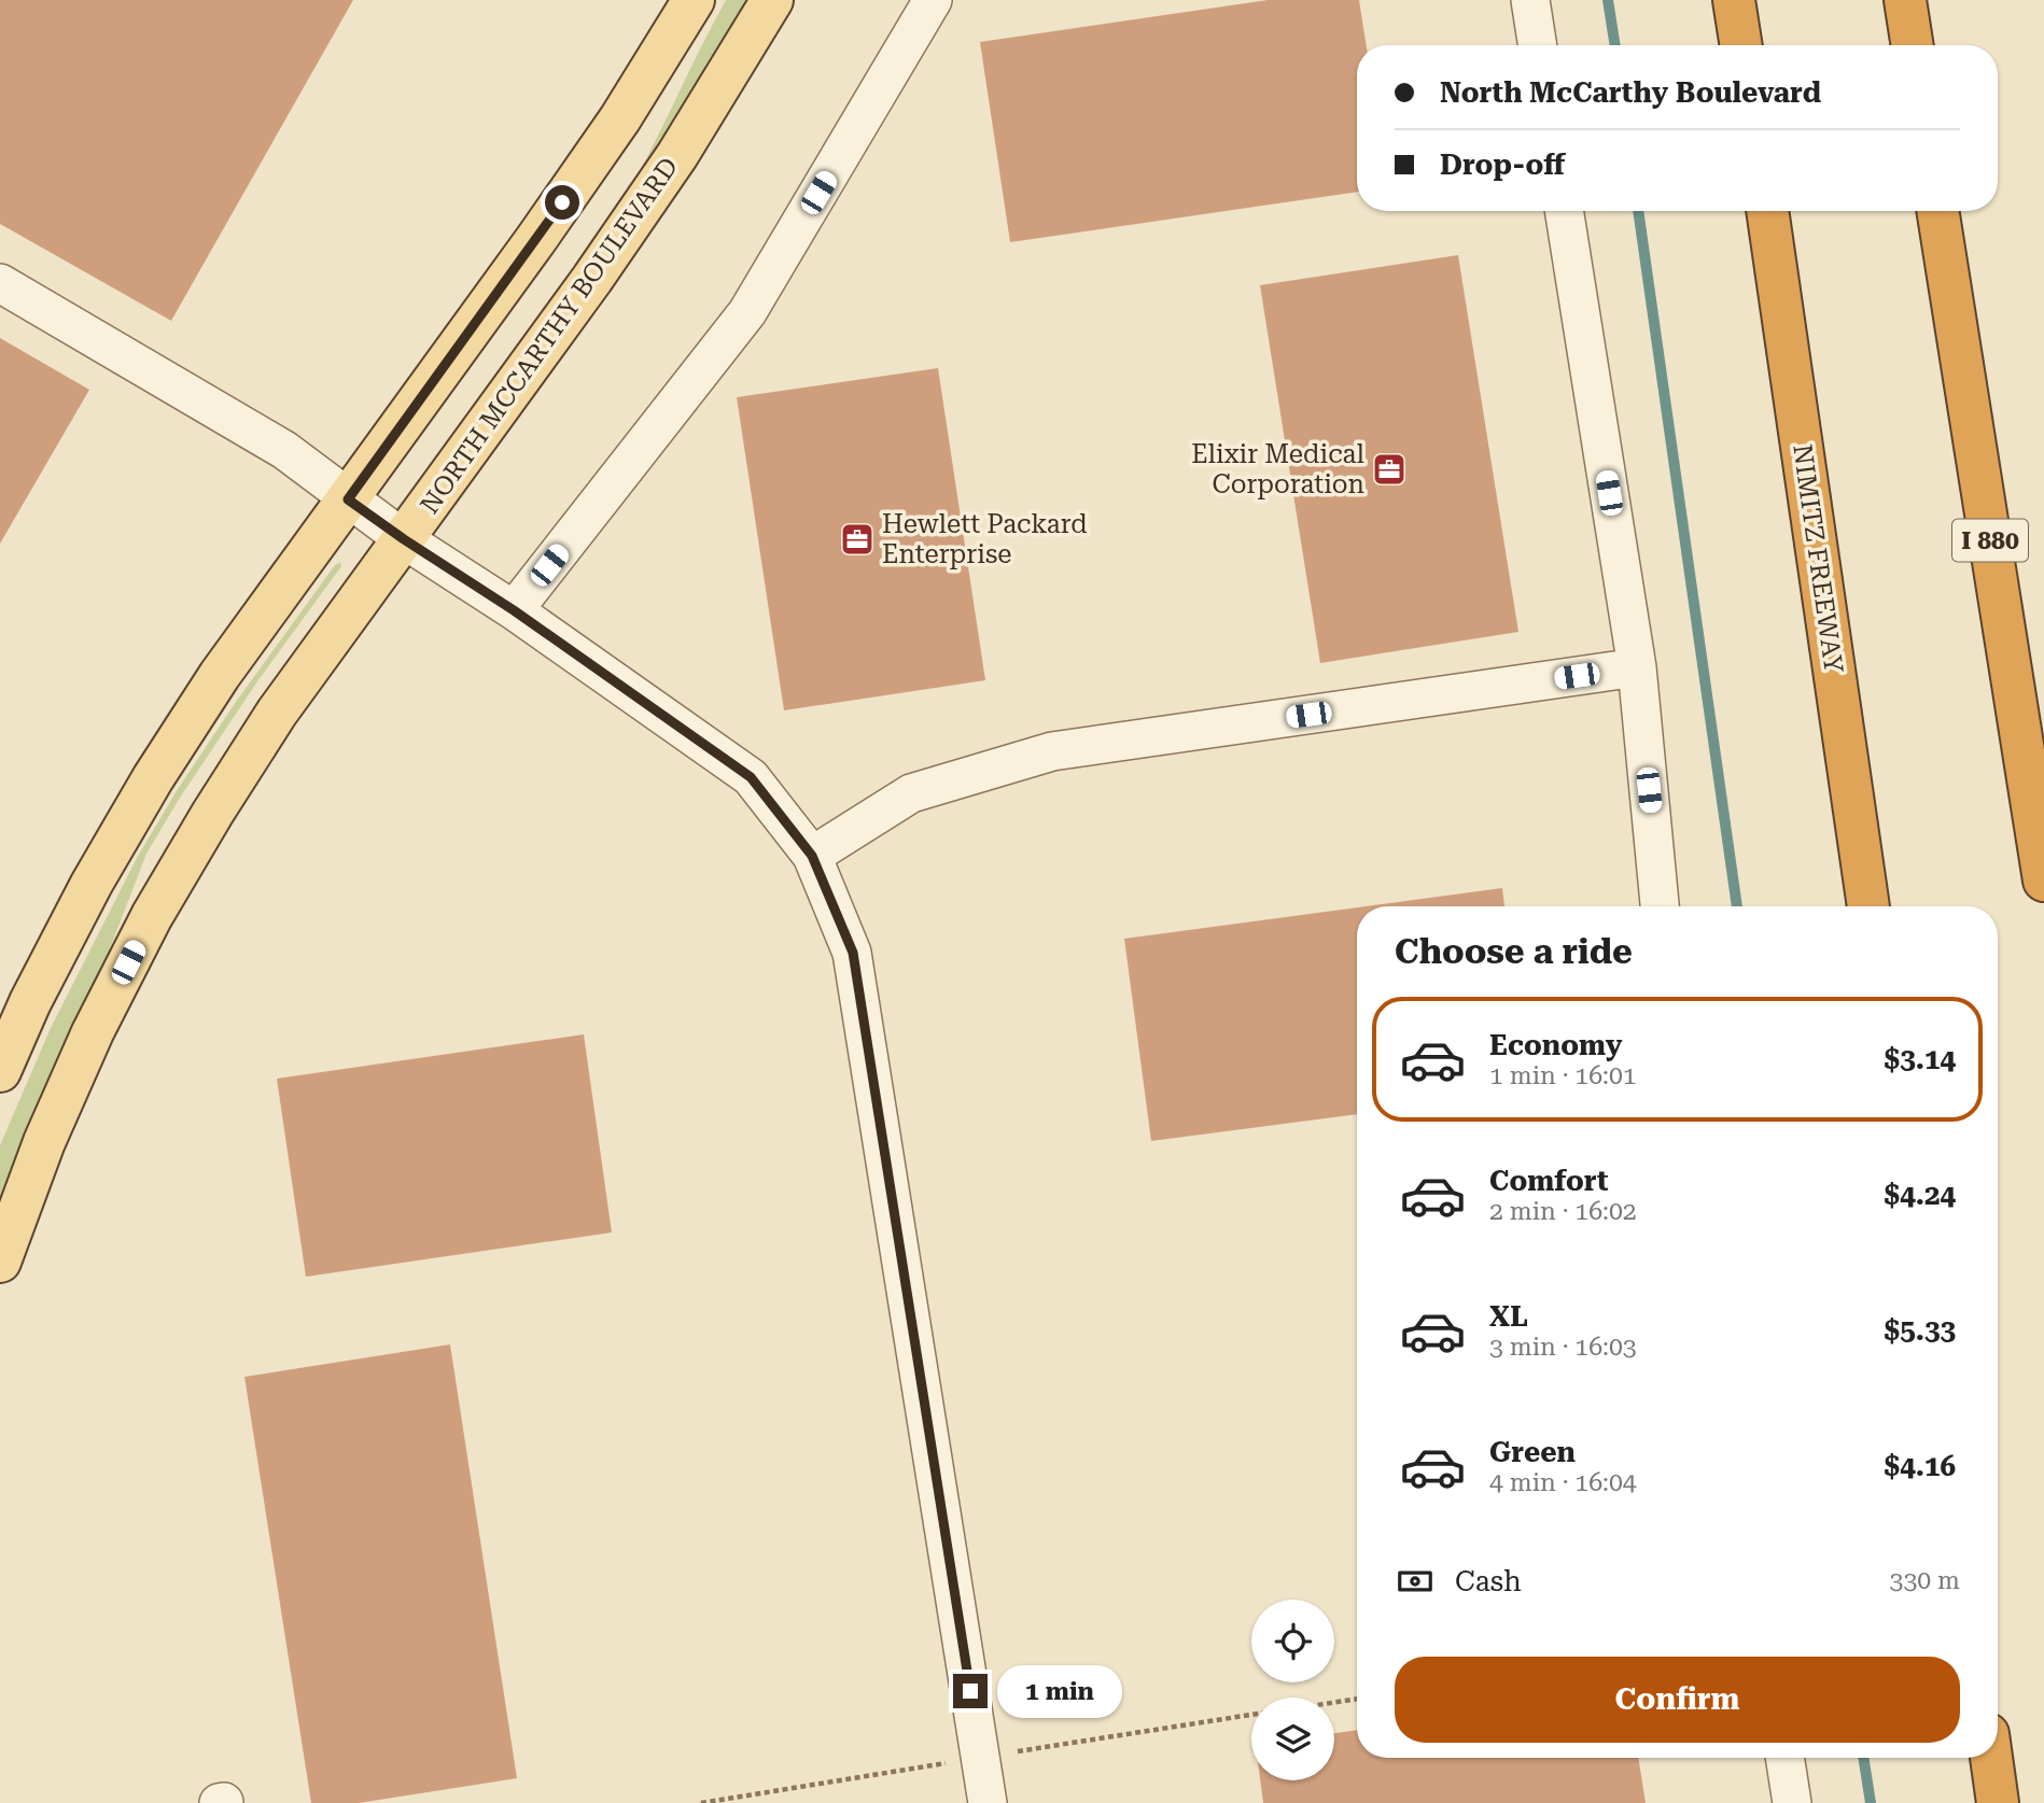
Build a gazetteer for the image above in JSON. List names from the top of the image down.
{
  "streets": {
    "highway": ["I 880", "NIMITZ FREEWAY"],
    "main road": ["NORTH MCCARTHY BOULEVARD"]
  },
  "places": {
    "office": ["Elixir Medical Corporation", "Hewlett Packard Enterprise"]
  },
  "page": {
    "banner": ["North McCarthy Boulevard", "Drop-off"],
    "heading": "Choose a ride",
    "list": [
      {
        "name": "Economy",
        "note": "1 min · 16:01",
        "value": "$3.14"
      },
      {
        "name": "Comfort",
        "note": "2 min · 16:02",
        "value": "$4.24"
      },
      {
        "name": "XL",
        "note": "3 min · 16:03",
        "value": "$5.33"
      },
      {
        "name": "Green",
        "note": "4 min · 16:04",
        "value": "$4.16"
      }
    ],
    "pay": ["Cash", "330 m"],
    "buttons": "Confirm",
    "bubble": "1 min"
  }
}
